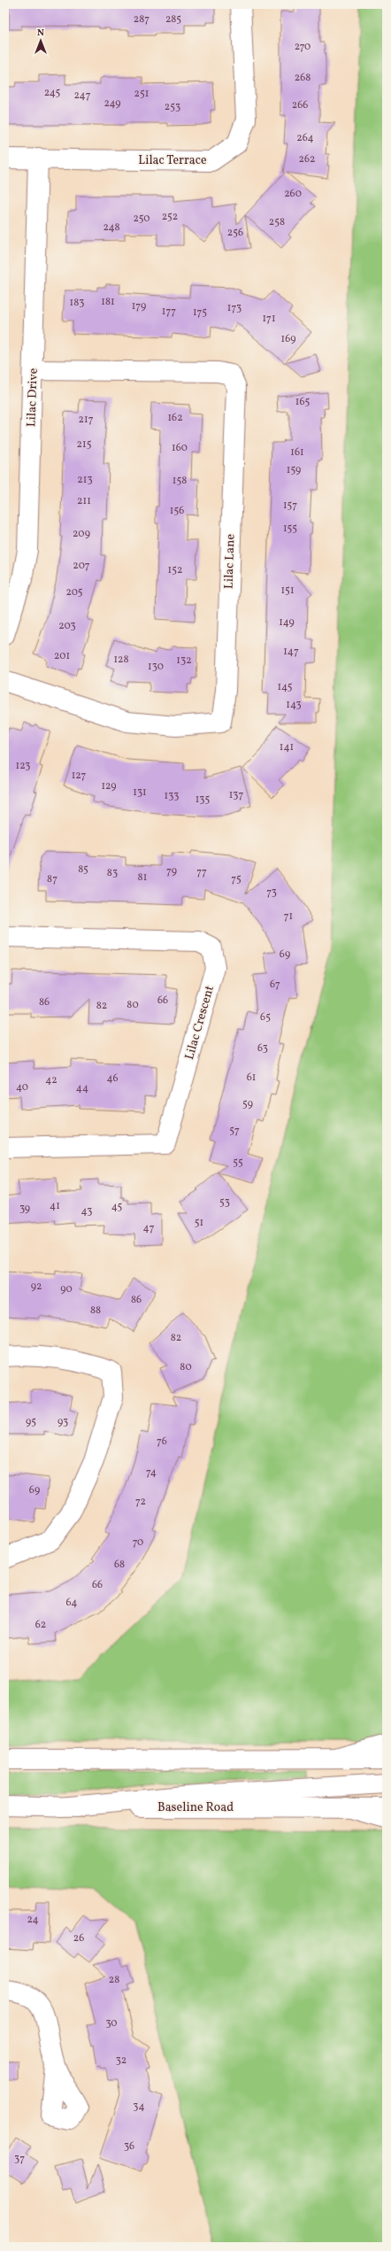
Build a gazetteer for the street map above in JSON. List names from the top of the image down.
{
  "streets": {
    "street": [
      "Lilac Terrace",
      "Lilac Drive",
      "Lilac Lane",
      "Lilac Crescent",
      "Baseline Road"
    ]
  },
  "crossings": [
    ["Lilac Terrace", "Lilac Drive"],
    ["Lilac Drive", "Lilac Lane"]
  ],
  "house_numbers": [
    "287",
    "285",
    "270",
    "268",
    "245",
    "251",
    "247",
    "249",
    "266",
    "253",
    "264",
    "262",
    "260",
    "252",
    "250",
    "258",
    "248",
    "256",
    "181",
    "183",
    "179",
    "173",
    "177",
    "175",
    "171",
    "169",
    "165",
    "162",
    "217",
    "215",
    "160",
    "161",
    "159",
    "213",
    "158",
    "211",
    "157",
    "156",
    "155",
    "209",
    "207",
    "152",
    "151",
    "205",
    "149",
    "203",
    "147",
    "201",
    "128",
    "132",
    "130",
    "145",
    "143",
    "141",
    "123",
    "127",
    "129",
    "131",
    "137",
    "133",
    "135",
    "85",
    "79",
    "77",
    "83",
    "81",
    "87",
    "75",
    "73",
    "71",
    "69",
    "67",
    "66",
    "86",
    "80",
    "82",
    "65",
    "63",
    "61",
    "46",
    "42",
    "40",
    "44",
    "59",
    "57",
    "55",
    "53",
    "41",
    "45",
    "39",
    "43",
    "51",
    "47",
    "92",
    "90",
    "86",
    "88",
    "82",
    "80",
    "95",
    "93",
    "76",
    "74",
    "69",
    "72",
    "70",
    "68",
    "66",
    "64",
    "62",
    "24",
    "26",
    "28",
    "30",
    "32",
    "34",
    "36",
    "37"
  ],
  "north": "top"
}
